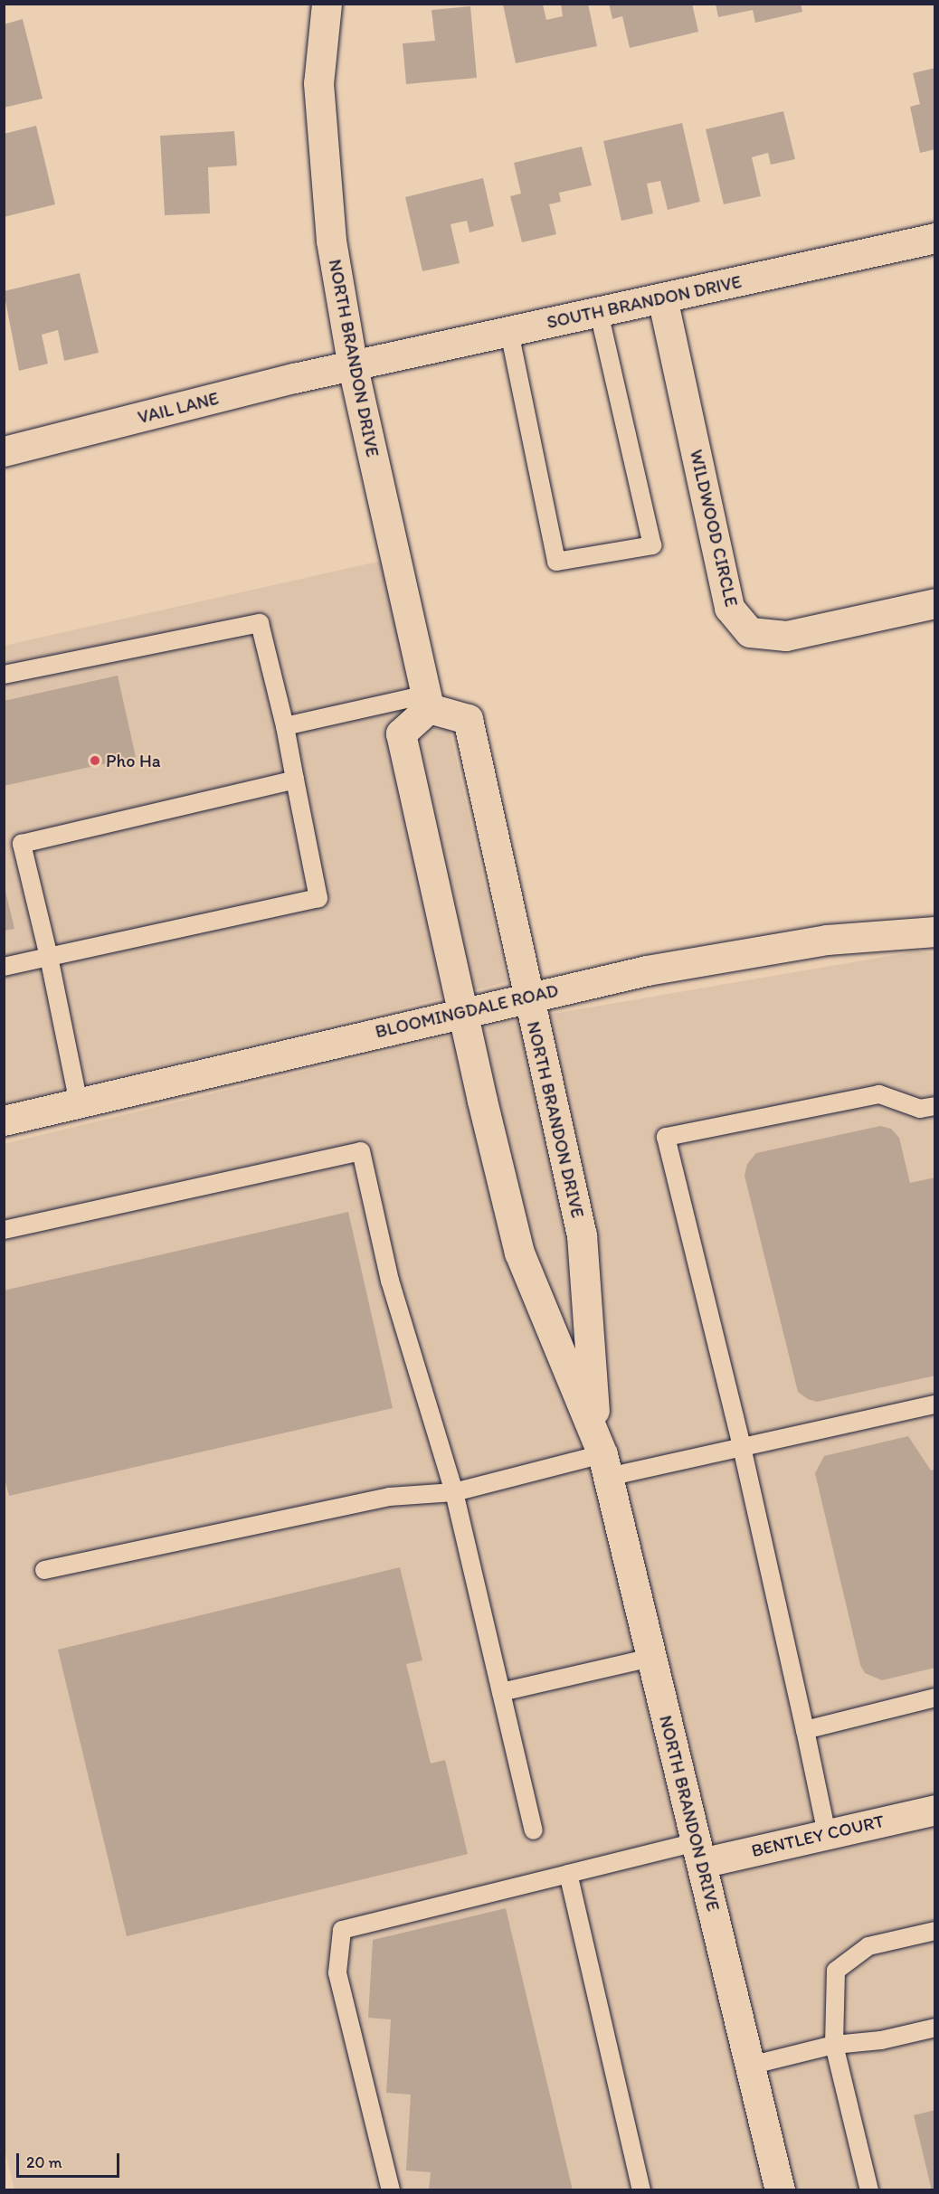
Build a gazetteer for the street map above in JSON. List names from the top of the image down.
{
  "streets": {
    "street": [
      "SOUTH BRANDON DRIVE",
      "NORTH BRANDON DRIVE",
      "VAIL LANE",
      "WILDWOOD CIRCLE",
      "BLOOMINGDALE ROAD",
      "BENTLEY COURT"
    ]
  },
  "crossings": [
    ["SOUTH BRANDON DRIVE", "NORTH BRANDON DRIVE"],
    ["SOUTH BRANDON DRIVE", "VAIL LANE"],
    ["SOUTH BRANDON DRIVE", "WILDWOOD CIRCLE"],
    ["NORTH BRANDON DRIVE", "VAIL LANE"],
    ["NORTH BRANDON DRIVE", "BLOOMINGDALE ROAD"],
    ["NORTH BRANDON DRIVE", "BENTLEY COURT"]
  ],
  "places": ["Pho Ha"],
  "scale_bar": "20 m"
}
